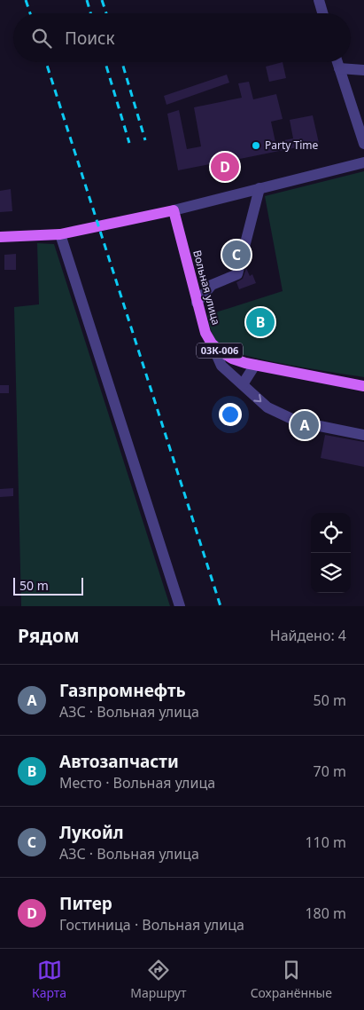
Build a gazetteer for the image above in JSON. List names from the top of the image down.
{
  "streets": {
    "main road": ["Вольная улица", "03К-006"]
  },
  "places": ["Party Time"],
  "scale_bar": "50 m",
  "page": {
    "search": "Поиск",
    "pins": [
      "D",
      "C",
      "B",
      "A"
    ],
    "scale": "50 m",
    "heading": ["Рядом", "Найдено: 4"],
    "list": [
      {
        "mark": "A",
        "name": "Газпромнефть",
        "note": "АЗС · Вольная улица",
        "value": "50 m"
      },
      {
        "mark": "B",
        "name": "Автозапчасти",
        "note": "Место · Вольная улица",
        "value": "70 m"
      },
      {
        "mark": "C",
        "name": "Лукойл",
        "note": "АЗС · Вольная улица",
        "value": "110 m"
      },
      {
        "mark": "D",
        "name": "Питер",
        "note": "Гостиница · Вольная улица",
        "value": "180 m"
      }
    ],
    "nav": ["Карта", "Маршрут", "Сохранённые"]
  }
}
